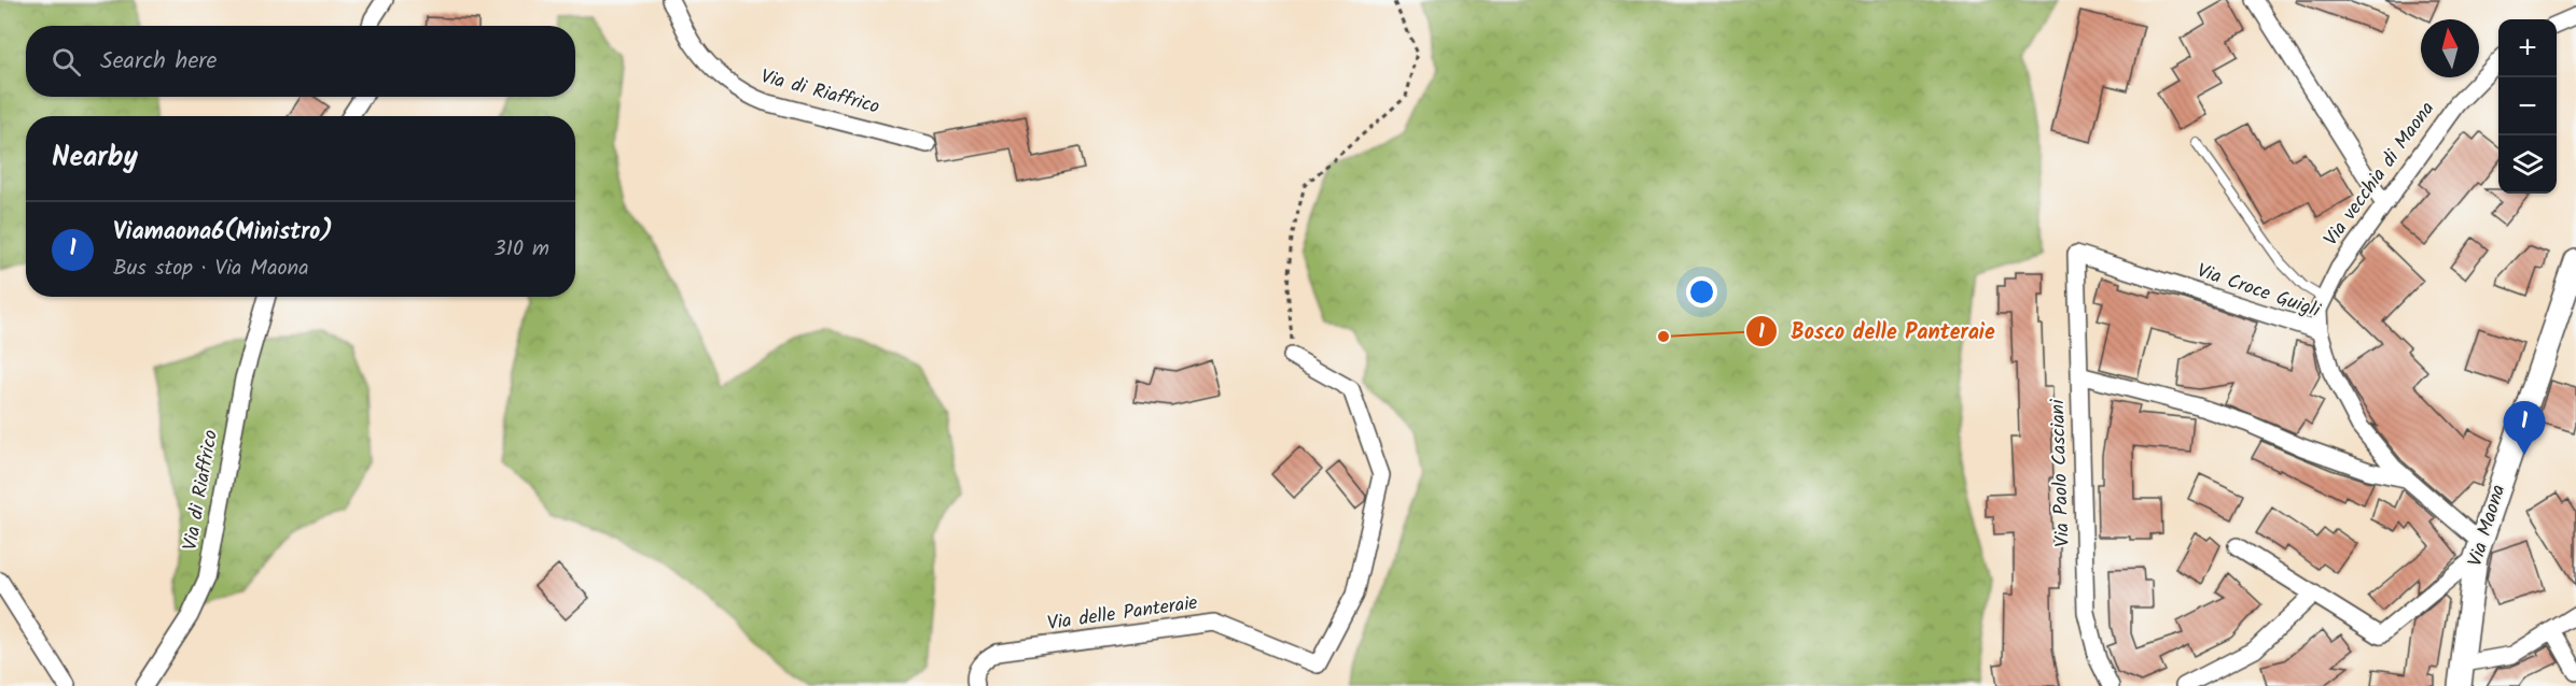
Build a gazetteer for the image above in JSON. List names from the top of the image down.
{
  "streets": {
    "main road": ["Via Maona"],
    "street": [
      "Via di Riaffrico",
      "Via vecchia di Maona",
      "Via Croce Guigli",
      "Via Paolo Casciani",
      "Via delle Panteraie"
    ]
  },
  "crossings": [
    ["Via vecchia di Maona", "Via Croce Guigli"],
    ["Via Croce Guigli", "Via Paolo Casciani"],
    ["Via Croce Guigli", "Via Maona"]
  ],
  "places": ["Bosco delle Panteraie"],
  "north": "top",
  "page": {
    "map_buttons": ["+", "−"],
    "search": "Search here",
    "heading": "Nearby",
    "list": [
      {
        "mark": "1",
        "name": "Viamaona6(Ministro)",
        "note": "Bus stop · Via Maona",
        "value": "310 m"
      }
    ],
    "pins": "1"
  }
}
